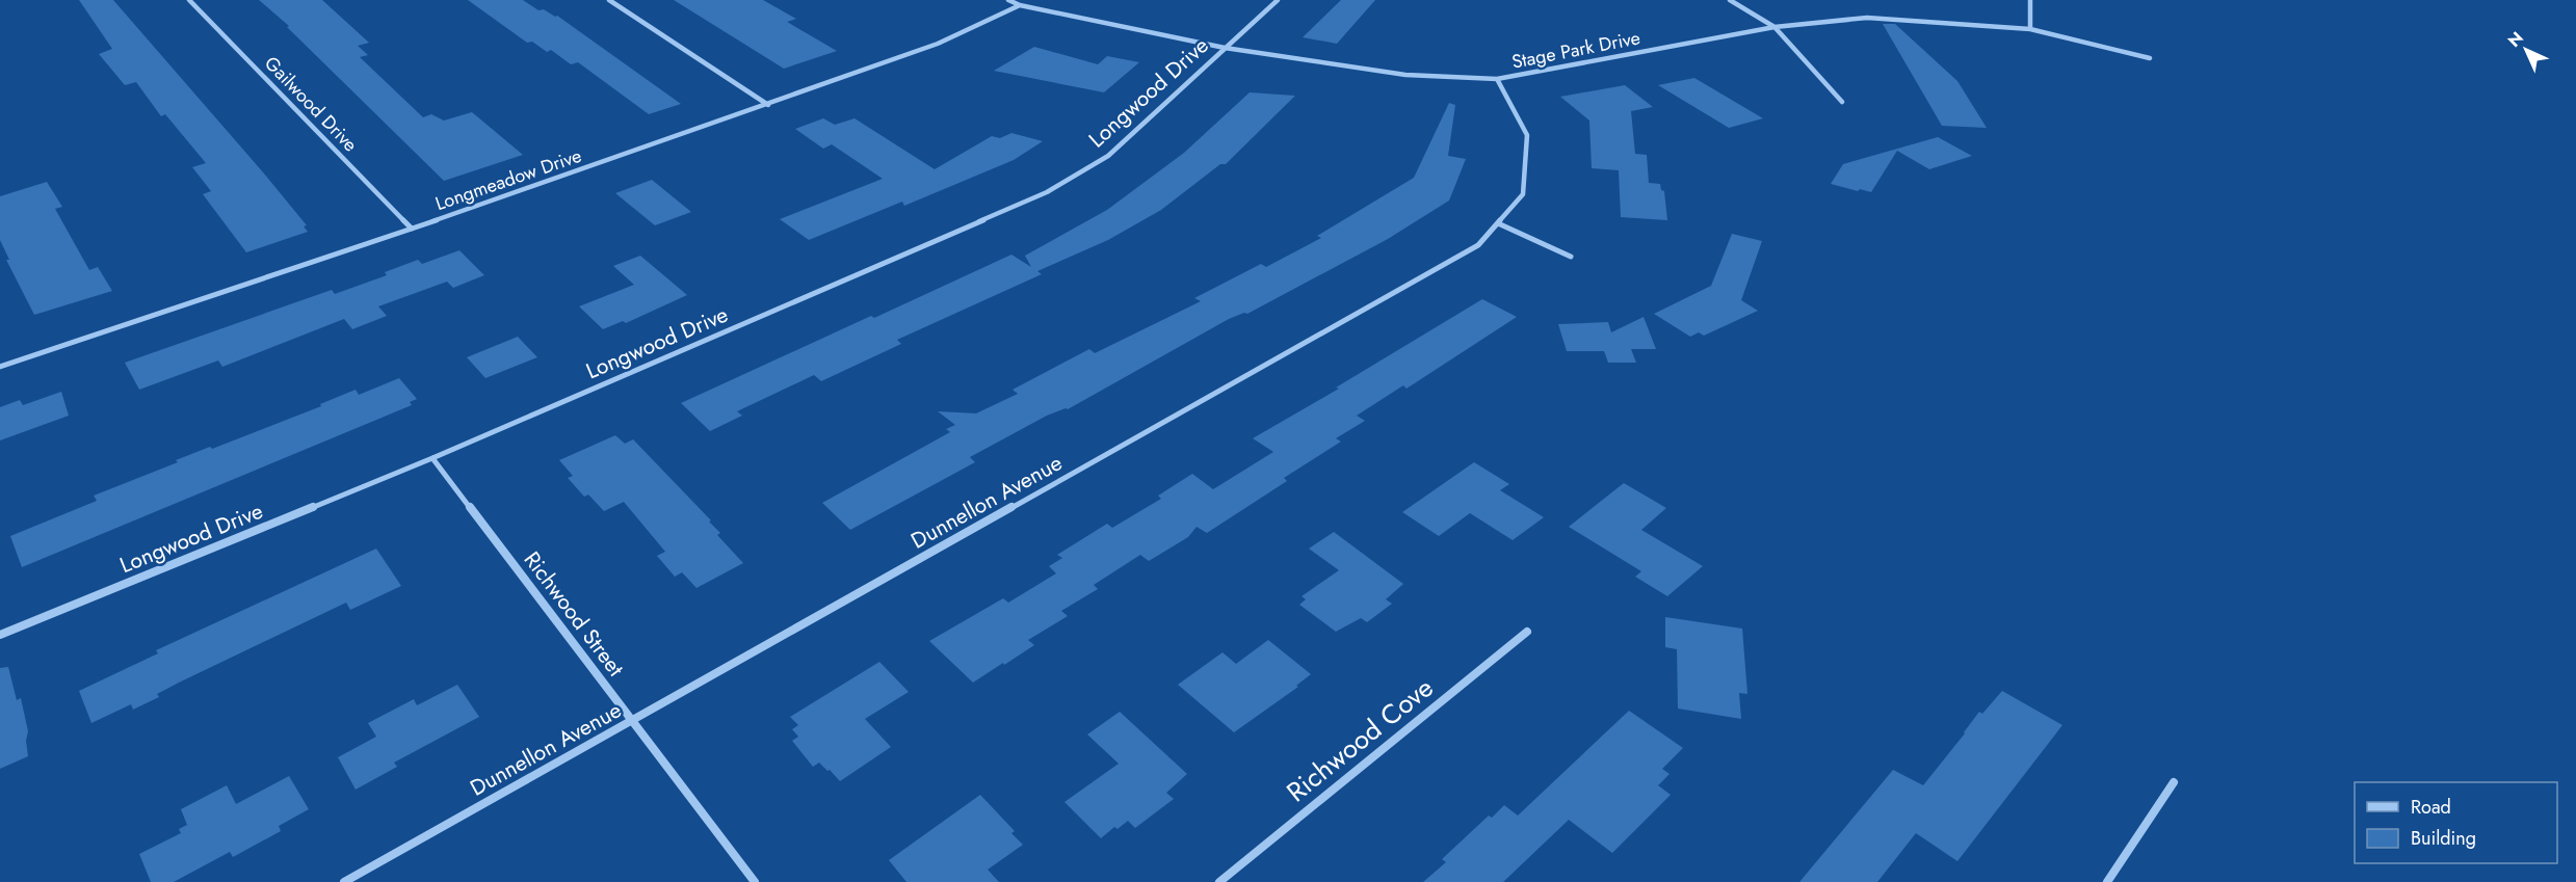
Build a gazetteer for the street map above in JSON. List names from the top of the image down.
{
  "streets": {
    "street": [
      "Stage Park Drive",
      "Longwood Drive",
      "Gailwood Drive",
      "Longmeadow Drive",
      "Dunnellon Avenue",
      "Richwood Street",
      "Richwood Cove"
    ]
  },
  "crossings": [
    ["Stage Park Drive", "Longwood Drive"],
    ["Stage Park Drive", "Longmeadow Drive"],
    ["Stage Park Drive", "Dunnellon Avenue"],
    ["Longwood Drive", "Richwood Street"],
    ["Gailwood Drive", "Longmeadow Drive"],
    ["Dunnellon Avenue", "Richwood Street"]
  ],
  "legend": ["Road", "Building"],
  "north": "top left"
}
